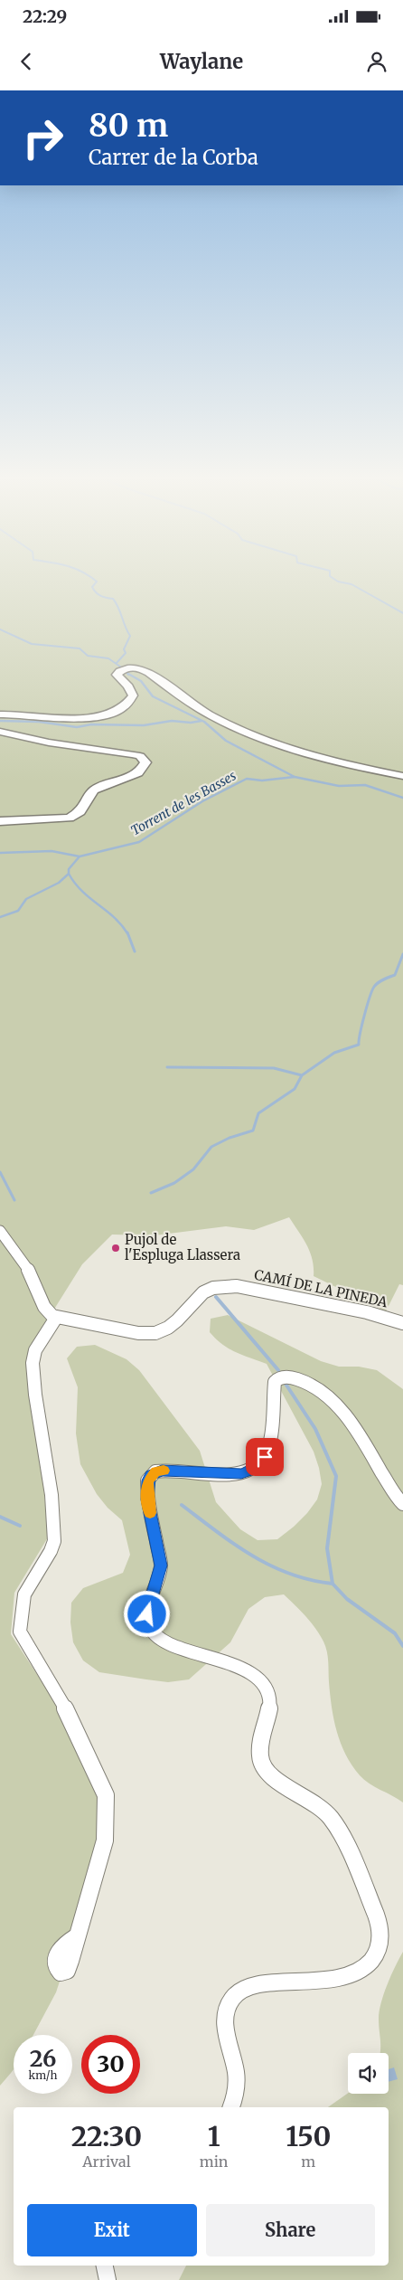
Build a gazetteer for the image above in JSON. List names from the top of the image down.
{
  "streets": {
    "street": ["CAMÍ DE LA PINEDA"]
  },
  "water": ["Torrent de les Basses"],
  "places": ["Pujol de l'Espluga Llassera"],
  "page": {
    "status": "22:29",
    "header": "Waylane",
    "turn": ["80 m", "Carrer de la Corba"],
    "speed": "26 km/h",
    "limit": "30",
    "eta": [
      "22:30",
      "Arrival",
      "1",
      "min",
      "150",
      "m"
    ],
    "buttons": ["Exit", "Share"]
  }
}
